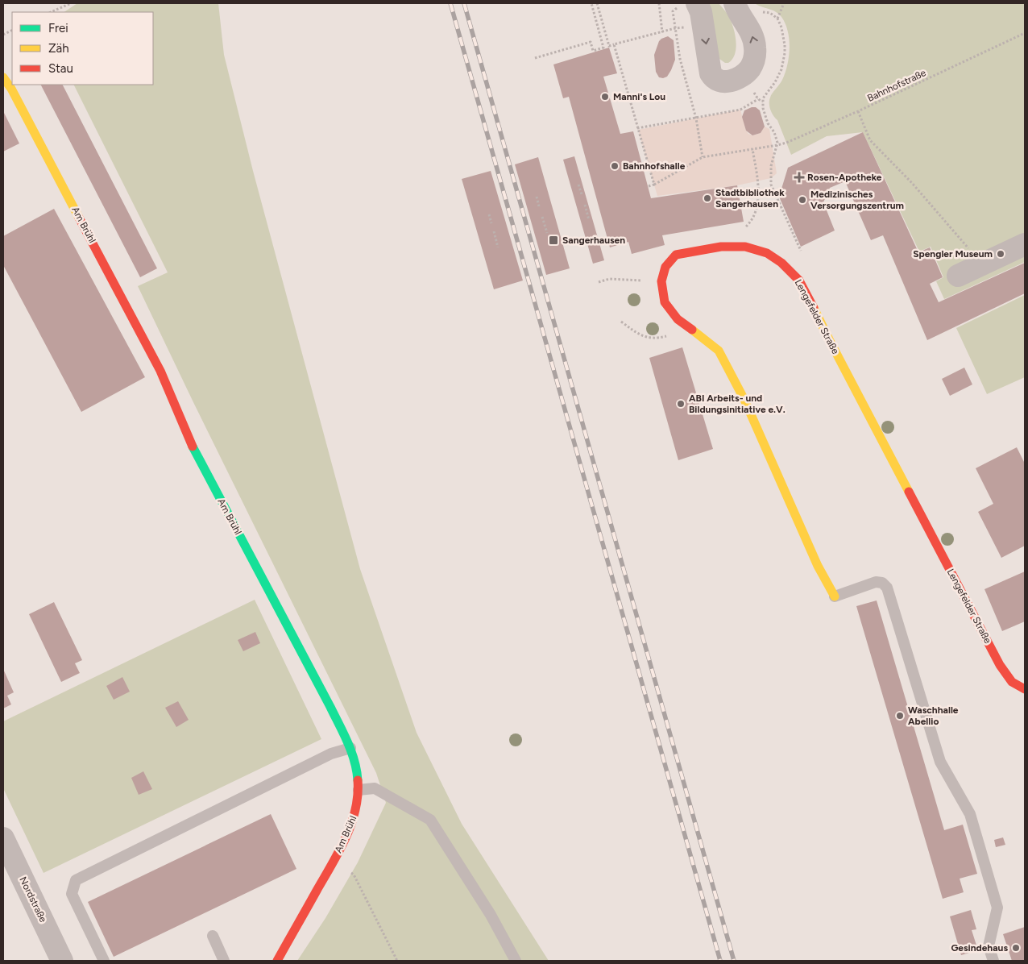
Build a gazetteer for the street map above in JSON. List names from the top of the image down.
{
  "streets": {
    "street": ["Am Brühl", "Lengefelder Straße", "Nordstraße"],
    "path": ["Bahnhofstraße"]
  },
  "places": {
    "other": [
      "Manni's Lou",
      "Bahnhofshalle",
      "Stadtbibliothek Sangerhausen",
      "Medizinisches Versorgungszentrum",
      "Spengler Museum",
      "ABI Arbeits- und Bildungsinitiative e.V.",
      "Waschhalle Abellio",
      "Gesindehaus"
    ],
    "health": ["Rosen-Apotheke"],
    "transit": ["Sangerhausen"]
  },
  "legend": ["Frei", "Zäh", "Stau"]
}
